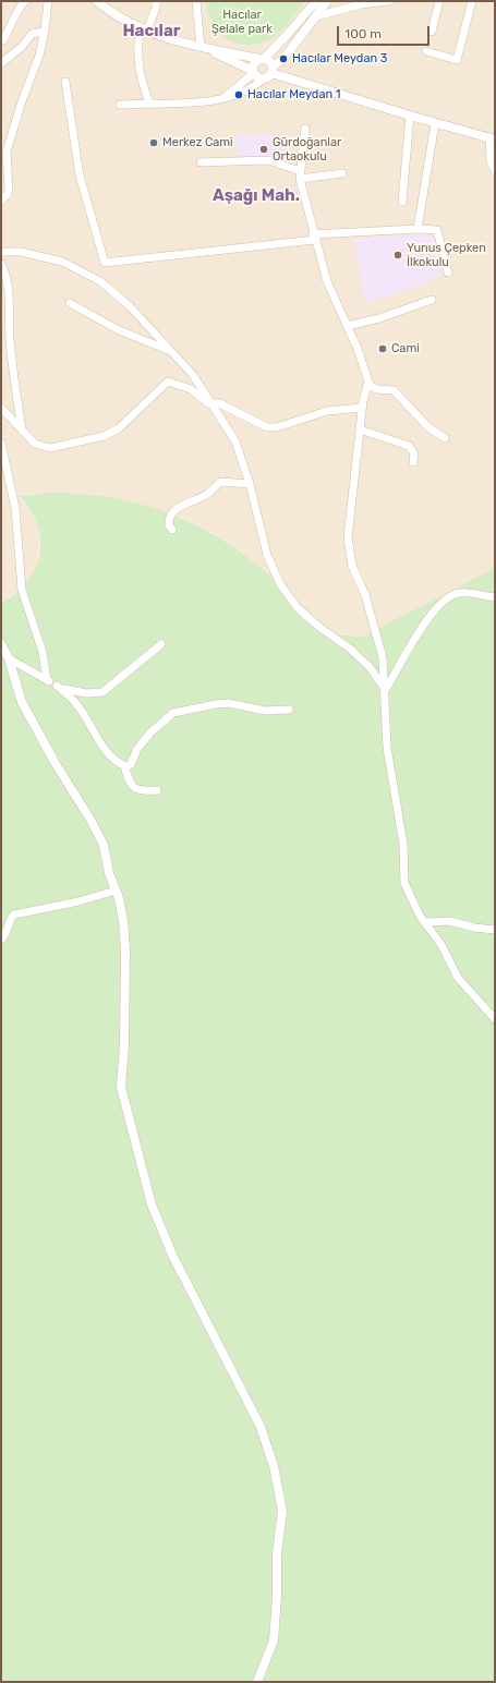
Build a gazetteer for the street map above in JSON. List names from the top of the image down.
{
  "districts": ["Hacılar", "Aşağı Mah."],
  "parks": ["Hacılar Şelale park"],
  "places": [
    "Hacılar Meydan 3",
    "Hacılar Meydan 1",
    "Merkez Cami",
    "Gürdoğanlar Ortaokulu",
    "Yunus Çepken İlkokulu",
    "Cami"
  ],
  "scale_bar": "100 m"
}
